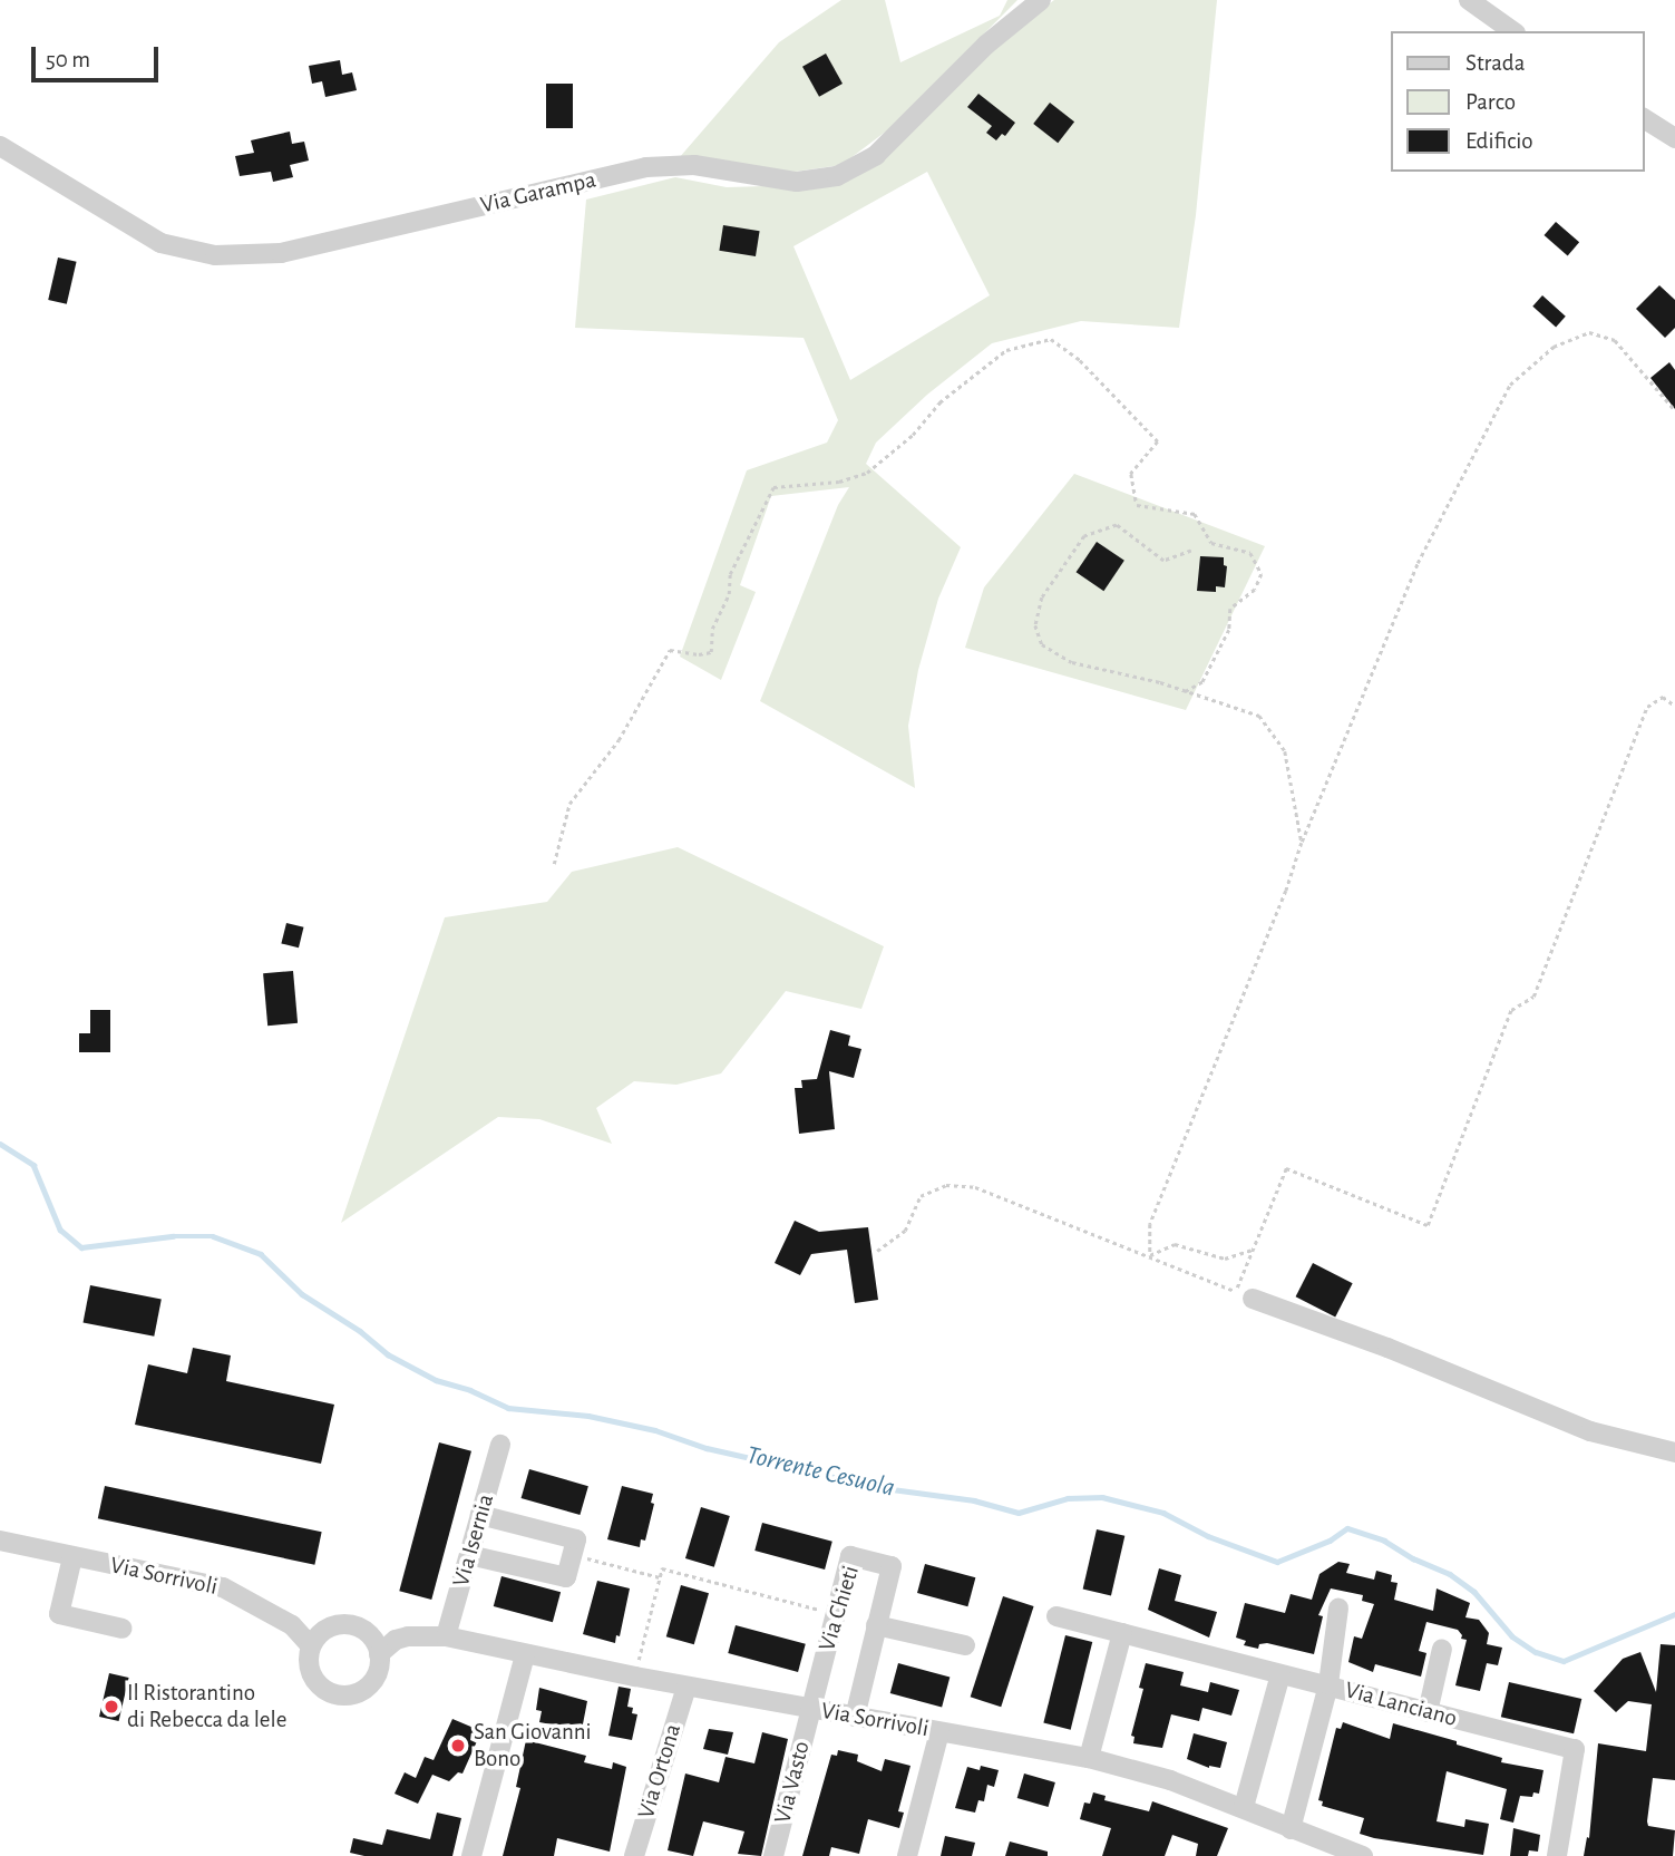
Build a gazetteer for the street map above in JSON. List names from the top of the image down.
{
  "streets": {
    "street": [
      "Via Garampa",
      "Via Isernia",
      "Via Sorrivoli",
      "Via Chieti",
      "Via Lanciano",
      "Via Ortona",
      "Via Vasto"
    ]
  },
  "crossings": [
    ["Via Isernia", "Via Sorrivoli"],
    ["Via Sorrivoli", "Via Chieti"],
    ["Via Sorrivoli", "Via Ortona"],
    ["Via Sorrivoli", "Via Vasto"],
    ["Via Chieti", "Via Vasto"]
  ],
  "water": ["Torrente Cesuola"],
  "places": ["Il Ristorantino di Rebecca da lele", "San Giovanni Bono"],
  "legend": ["Strada", "Parco", "Edificio"],
  "scale_bar": "50 m"
}
